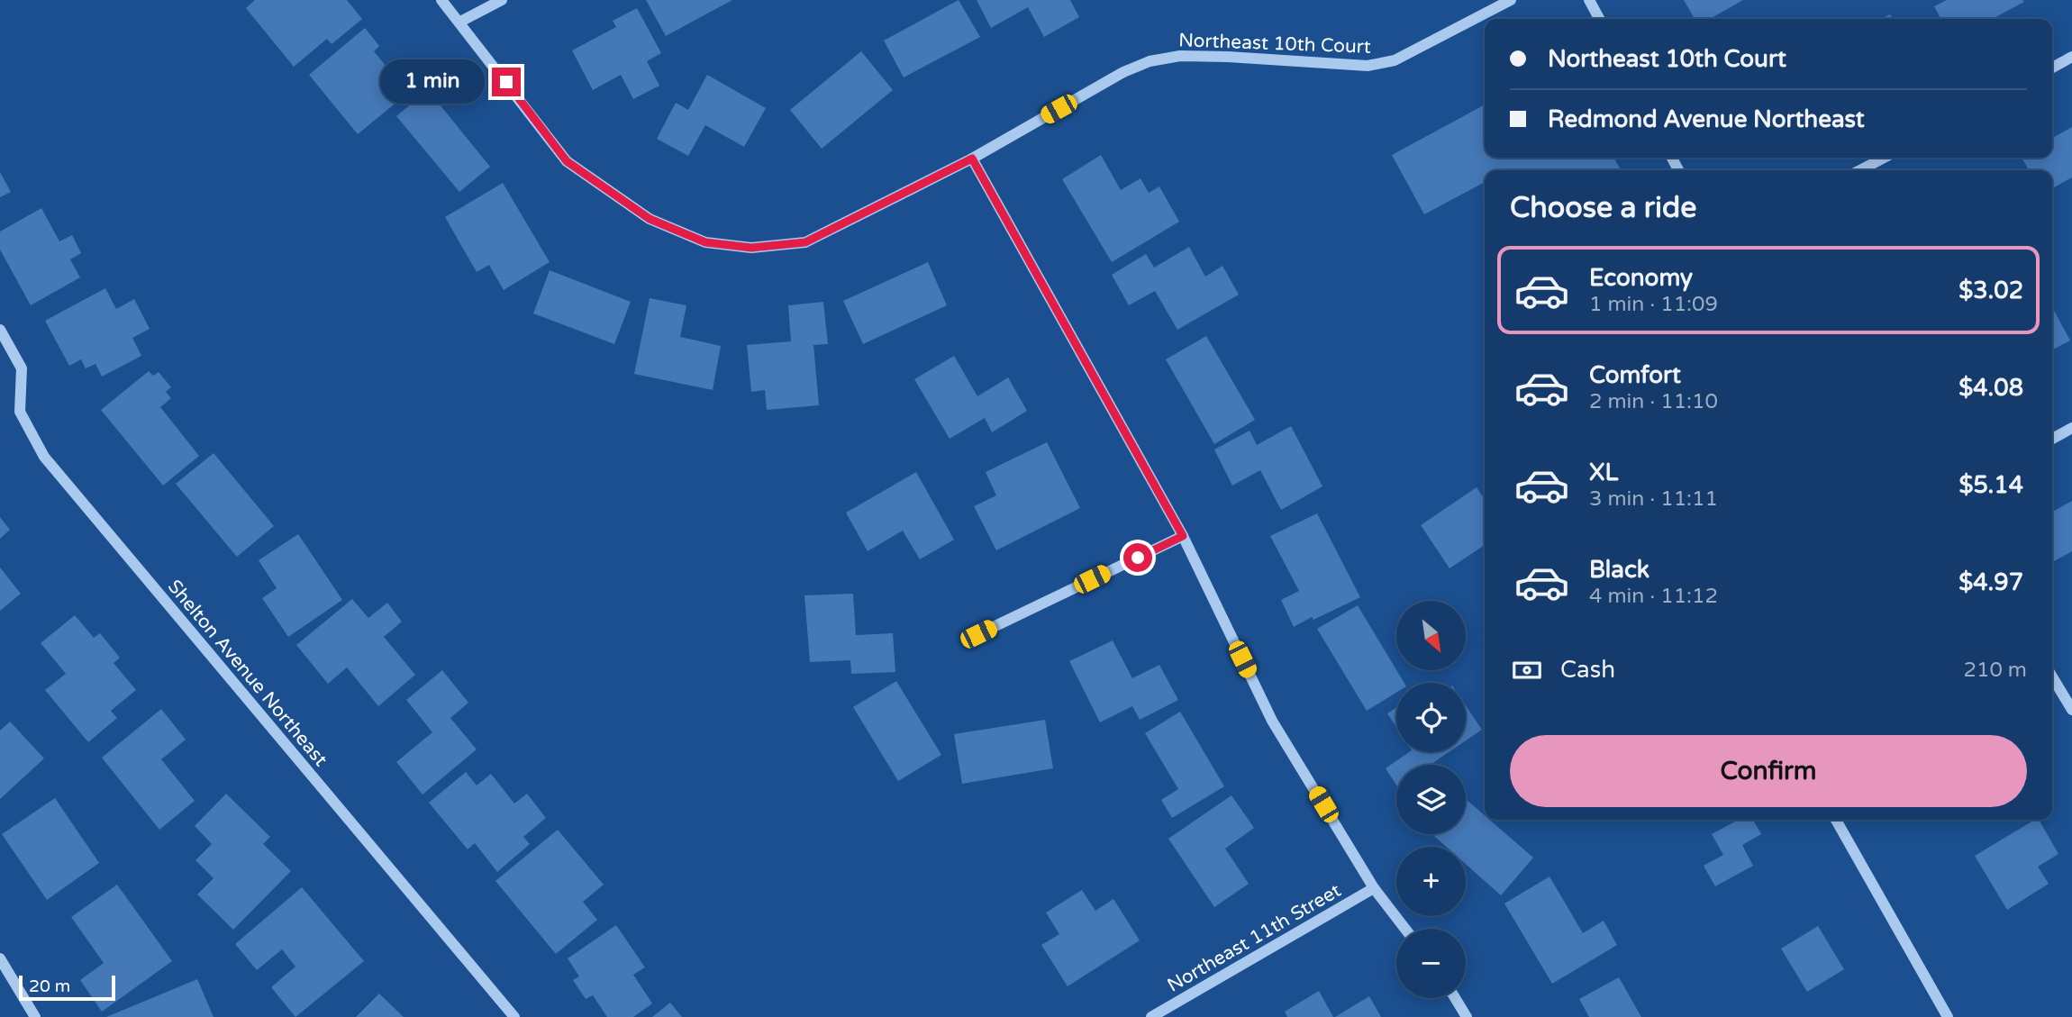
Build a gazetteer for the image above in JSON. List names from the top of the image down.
{
  "streets": {
    "street": ["Northeast 10th Court", "Shelton Avenue Northeast", "Northeast 11th Street"]
  },
  "scale_bar": "20 m",
  "north": "bottom right",
  "page": {
    "banner": ["Northeast 10th Court", "Redmond Avenue Northeast"],
    "bubble": "1 min",
    "heading": "Choose a ride",
    "list": [
      {
        "name": "Economy",
        "note": "1 min · 11:09",
        "value": "$3.02"
      },
      {
        "name": "Comfort",
        "note": "2 min · 11:10",
        "value": "$4.08"
      },
      {
        "name": "XL",
        "note": "3 min · 11:11",
        "value": "$5.14"
      },
      {
        "name": "Black",
        "note": "4 min · 11:12",
        "value": "$4.97"
      }
    ],
    "map_buttons": ["+", "−"],
    "pay": ["Cash", "210 m"],
    "buttons": "Confirm",
    "scale": "20 m"
  }
}
